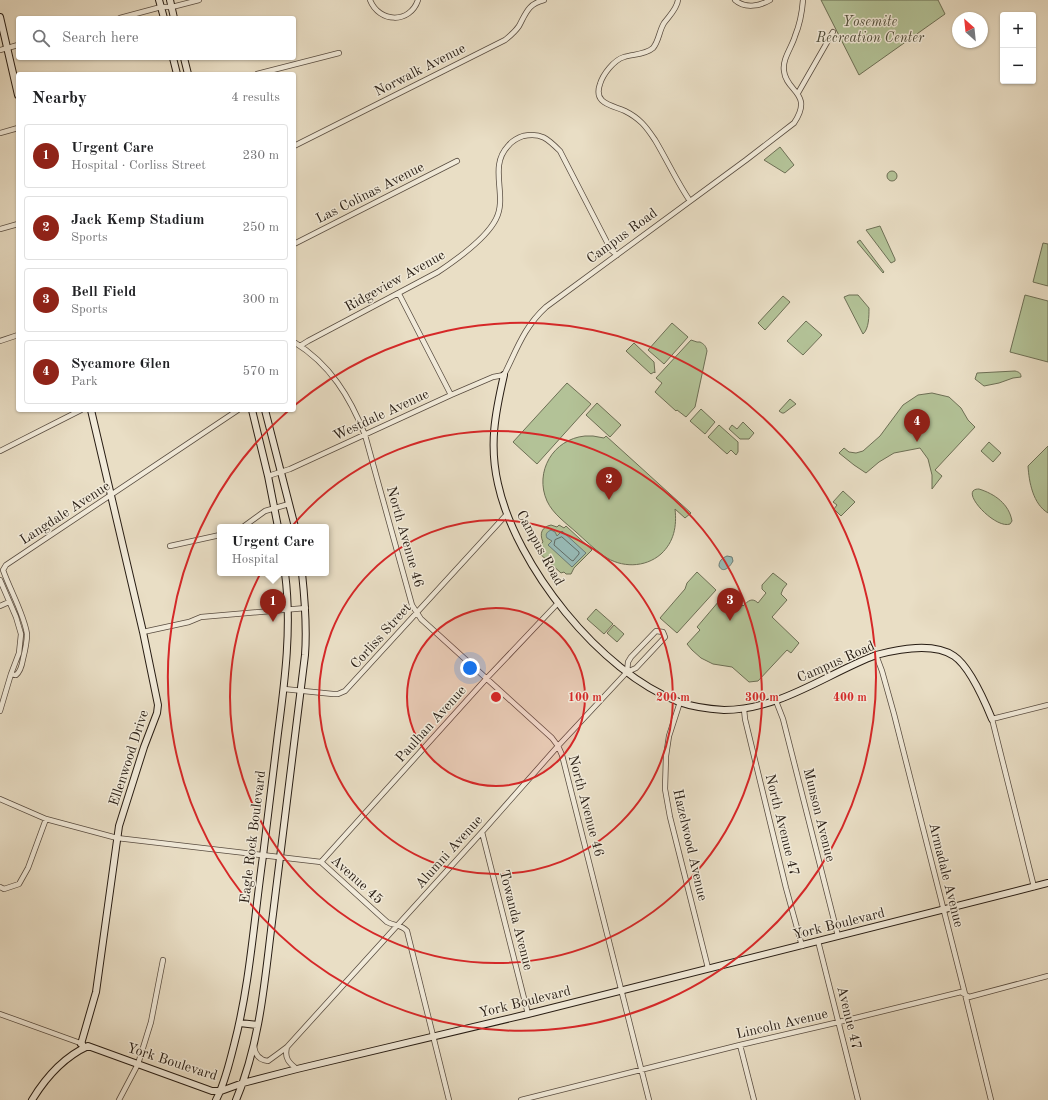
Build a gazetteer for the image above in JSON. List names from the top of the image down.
{
  "streets": {
    "main road": [
      "Campus Road",
      "Ellenwood Drive",
      "Eagle Rock Boulevard",
      "York Boulevard"
    ],
    "street": [
      "Norwalk Avenue",
      "Las Colinas Avenue",
      "Ridgeview Avenue",
      "Westdale Avenue",
      "Langdale Avenue",
      "North Avenue 46",
      "Corliss Street",
      "Paulhan Avenue",
      "Munson Avenue",
      "North Avenue 47",
      "Hazelwood Avenue",
      "Alumni Avenue",
      "Armadale Avenue",
      "Avenue 45",
      "Towanda Avenue",
      "Avenue 47",
      "Lincoln Avenue"
    ]
  },
  "crossings": [
    ["Campus Road", "Ridgeview Avenue"],
    ["Campus Road", "Westdale Avenue"],
    ["Campus Road", "Corliss Street"],
    ["Campus Road", "Paulhan Avenue"],
    ["Campus Road", "Munson Avenue"],
    ["Campus Road", "North Avenue 47"],
    ["Campus Road", "Hazelwood Avenue"],
    ["Campus Road", "Alumni Avenue"],
    ["Campus Road", "Armadale Avenue"],
    ["Campus Road", "York Boulevard"],
    ["Ridgeview Avenue", "North Avenue 46"],
    ["Westdale Avenue", "North Avenue 46"],
    ["Langdale Avenue", "Ellenwood Drive"],
    ["North Avenue 46", "Corliss Street"],
    ["North Avenue 46", "Paulhan Avenue"],
    ["North Avenue 46", "Alumni Avenue"],
    ["North Avenue 46", "York Boulevard"],
    ["North Avenue 46", "Lincoln Avenue"],
    ["Corliss Street", "Eagle Rock Boulevard"],
    ["Paulhan Avenue", "Avenue 45"],
    ["Ellenwood Drive", "Avenue 45"],
    ["Munson Avenue", "York Boulevard"],
    ["North Avenue 47", "York Boulevard"],
    ["Eagle Rock Boulevard", "Avenue 45"],
    ["Eagle Rock Boulevard", "York Boulevard"],
    ["Hazelwood Avenue", "York Boulevard"],
    ["Alumni Avenue", "Avenue 45"],
    ["Alumni Avenue", "Towanda Avenue"],
    ["Armadale Avenue", "York Boulevard"],
    ["Armadale Avenue", "Lincoln Avenue"],
    ["Avenue 45", "York Boulevard"],
    ["Towanda Avenue", "York Boulevard"],
    ["York Boulevard", "Avenue 47"],
    ["Avenue 47", "Lincoln Avenue"]
  ],
  "parks": ["Yosemite Recreation Center"],
  "north": "top left",
  "page": {
    "map_buttons": ["+", "−"],
    "search": "Search here",
    "heading": ["Nearby", "4 results"],
    "list": [
      {
        "mark": "1",
        "name": "Urgent Care",
        "note": "Hospital · Corliss Street",
        "value": "230 m"
      },
      {
        "mark": "2",
        "name": "Jack Kemp Stadium",
        "note": "Sports",
        "value": "250 m"
      },
      {
        "mark": "3",
        "name": "Bell Field",
        "note": "Sports",
        "value": "300 m"
      },
      {
        "mark": "4",
        "name": "Sycamore Glen",
        "note": "Park",
        "value": "570 m"
      }
    ],
    "pins": [
      "4",
      "2",
      "3",
      "1"
    ],
    "popup": ["Urgent Care", "Hospital"]
  },
  "rings": [
    "100 m",
    "200 m",
    "300 m",
    "400 m"
  ]
}
